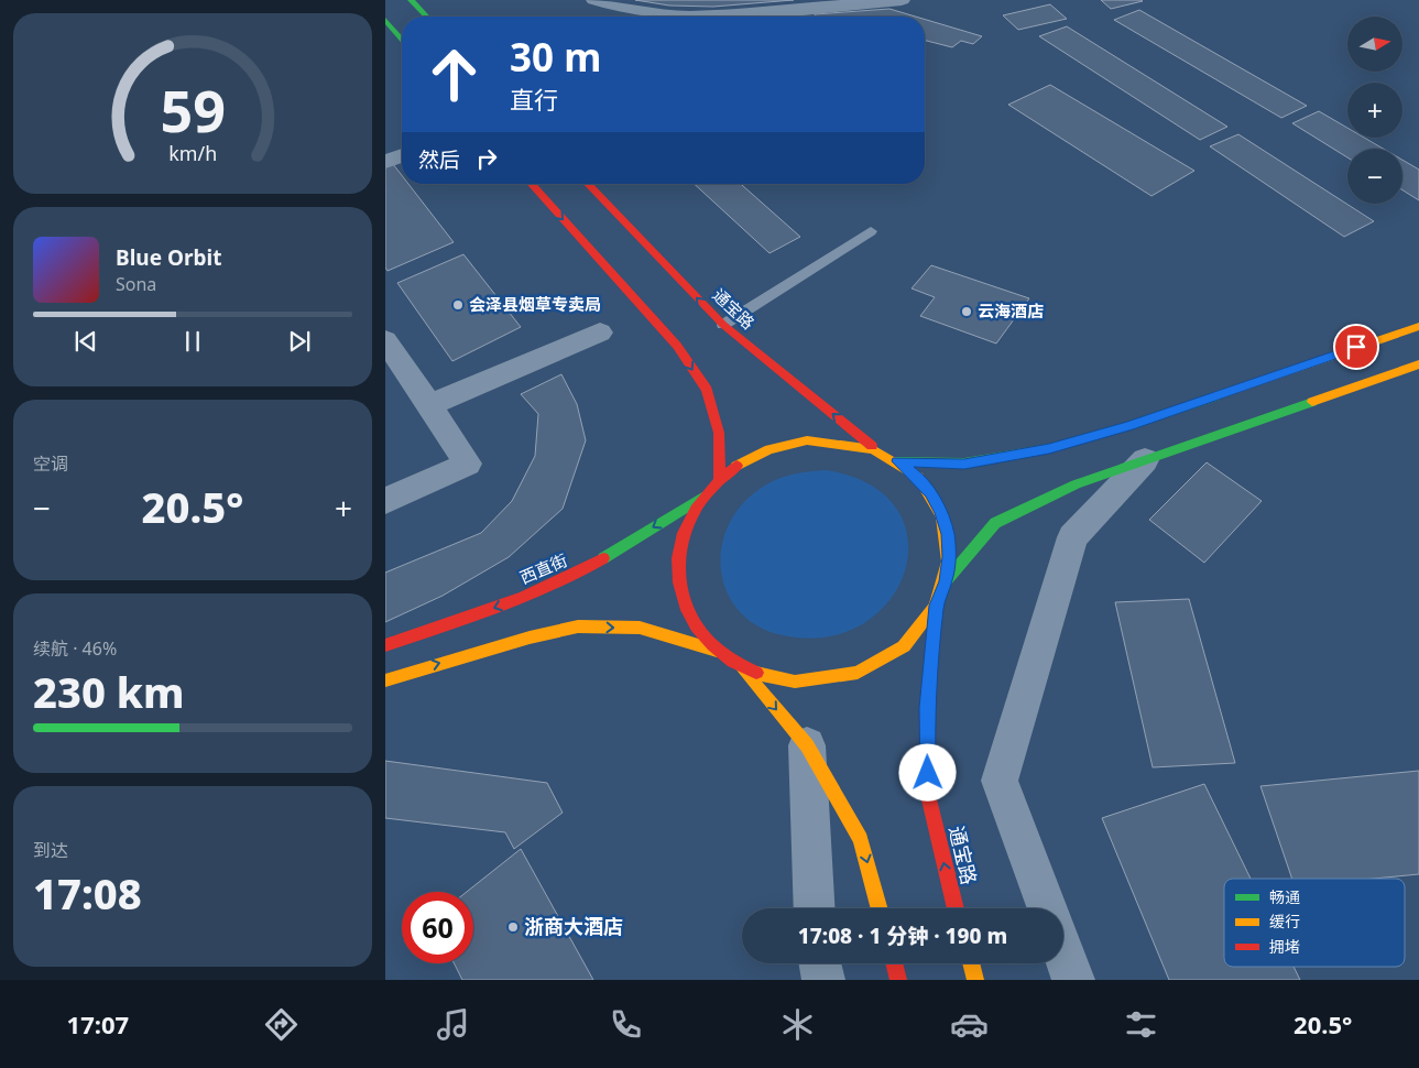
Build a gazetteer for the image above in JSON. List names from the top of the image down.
{
  "streets": {
    "main road": ["通宝路", "西直街"]
  },
  "places": ["会泽县烟草专卖局", "云海酒店", "浙商大酒店"],
  "legend": ["畅通", "缓行", "拥堵"],
  "north": "right",
  "page": {
    "map_buttons": ["+", "−"],
    "turn": ["30 m", "直行"],
    "then": "然后",
    "song": ["Blue Orbit", "Sona"],
    "tile": [
      "空调",
      ["续航 · 46%", "230 km"],
      ["到达", "17:08"]
    ],
    "heat": ["−", "20.5°", "+"],
    "limit": "60",
    "trip": "17:08 · 1 分钟 · 190 m",
    "tabs": ["17:07", "20.5°"],
    "gauge": ["59", "km/h"]
  }
}
